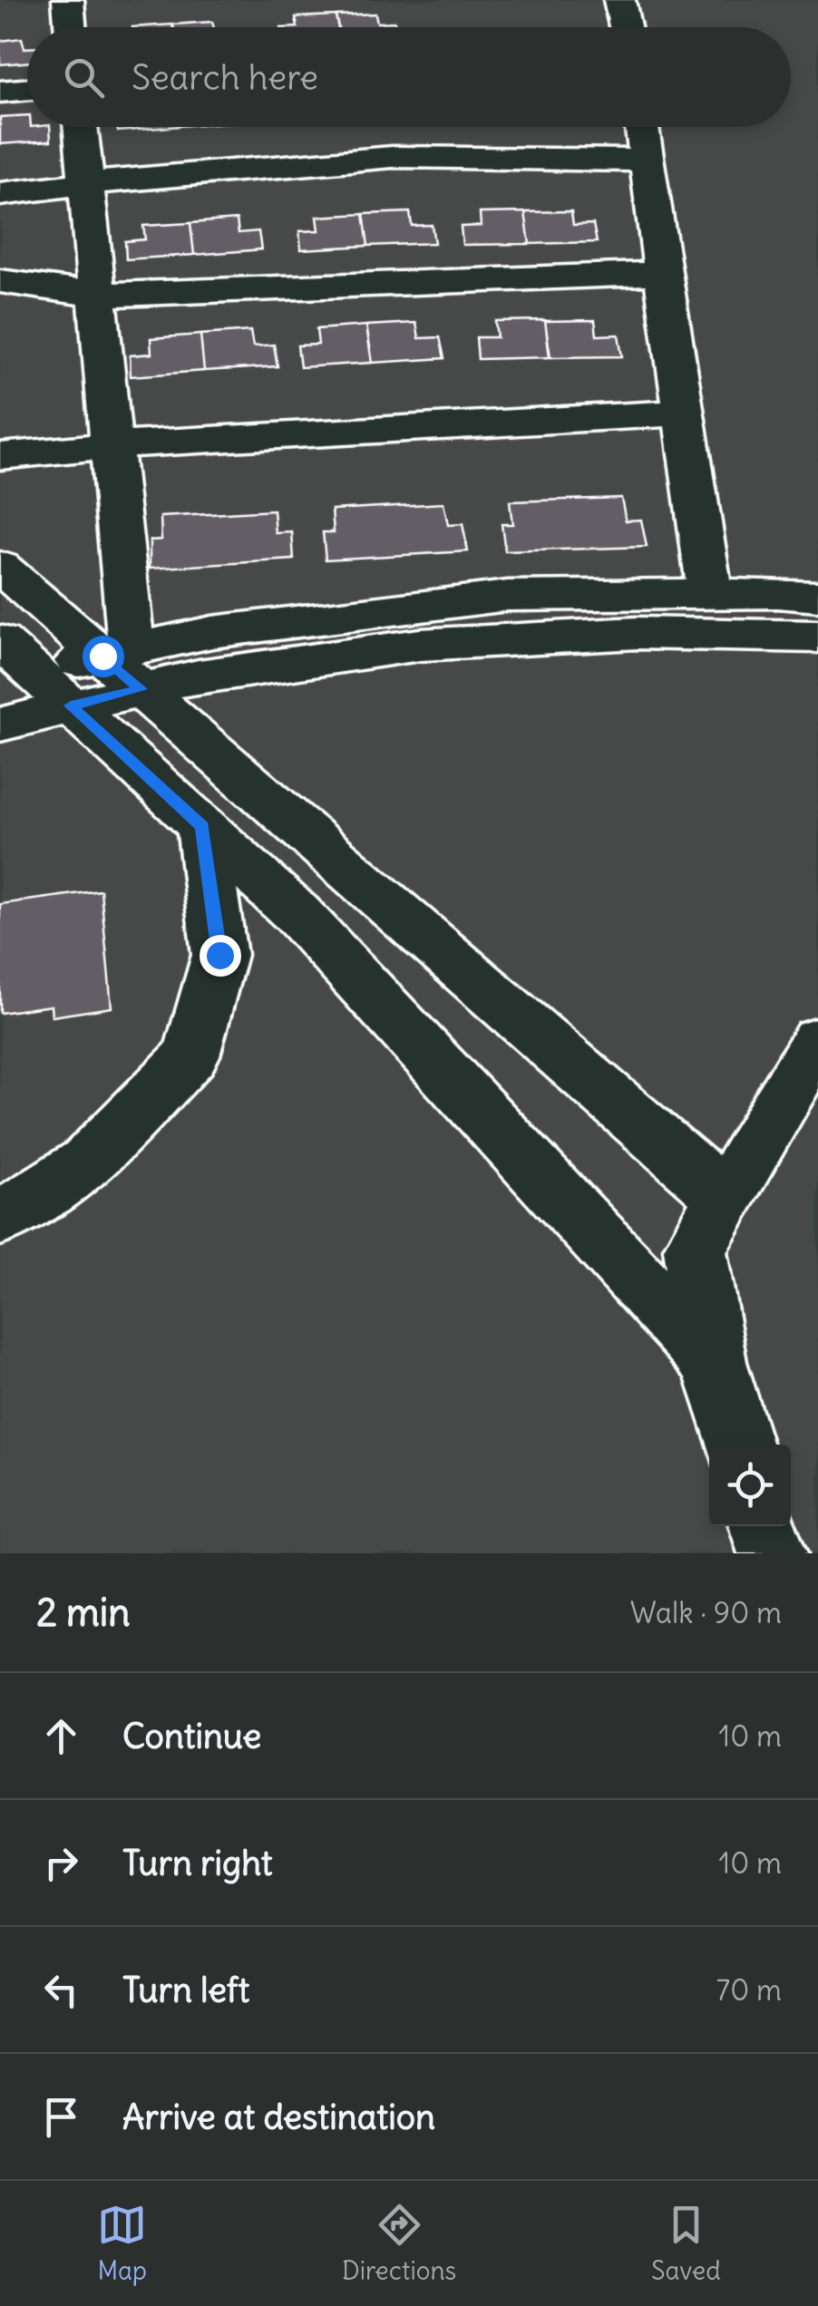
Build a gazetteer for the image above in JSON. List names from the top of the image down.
{
  "page": {
    "search": "Search here",
    "heading": ["2 min", "Walk · 90 m"],
    "list": [
      ["Continue", "10 m"],
      ["Turn right", "10 m"],
      ["Turn left", "70 m"],
      "Arrive at destination"
    ],
    "nav": ["Map", "Directions", "Saved"]
  }
}
